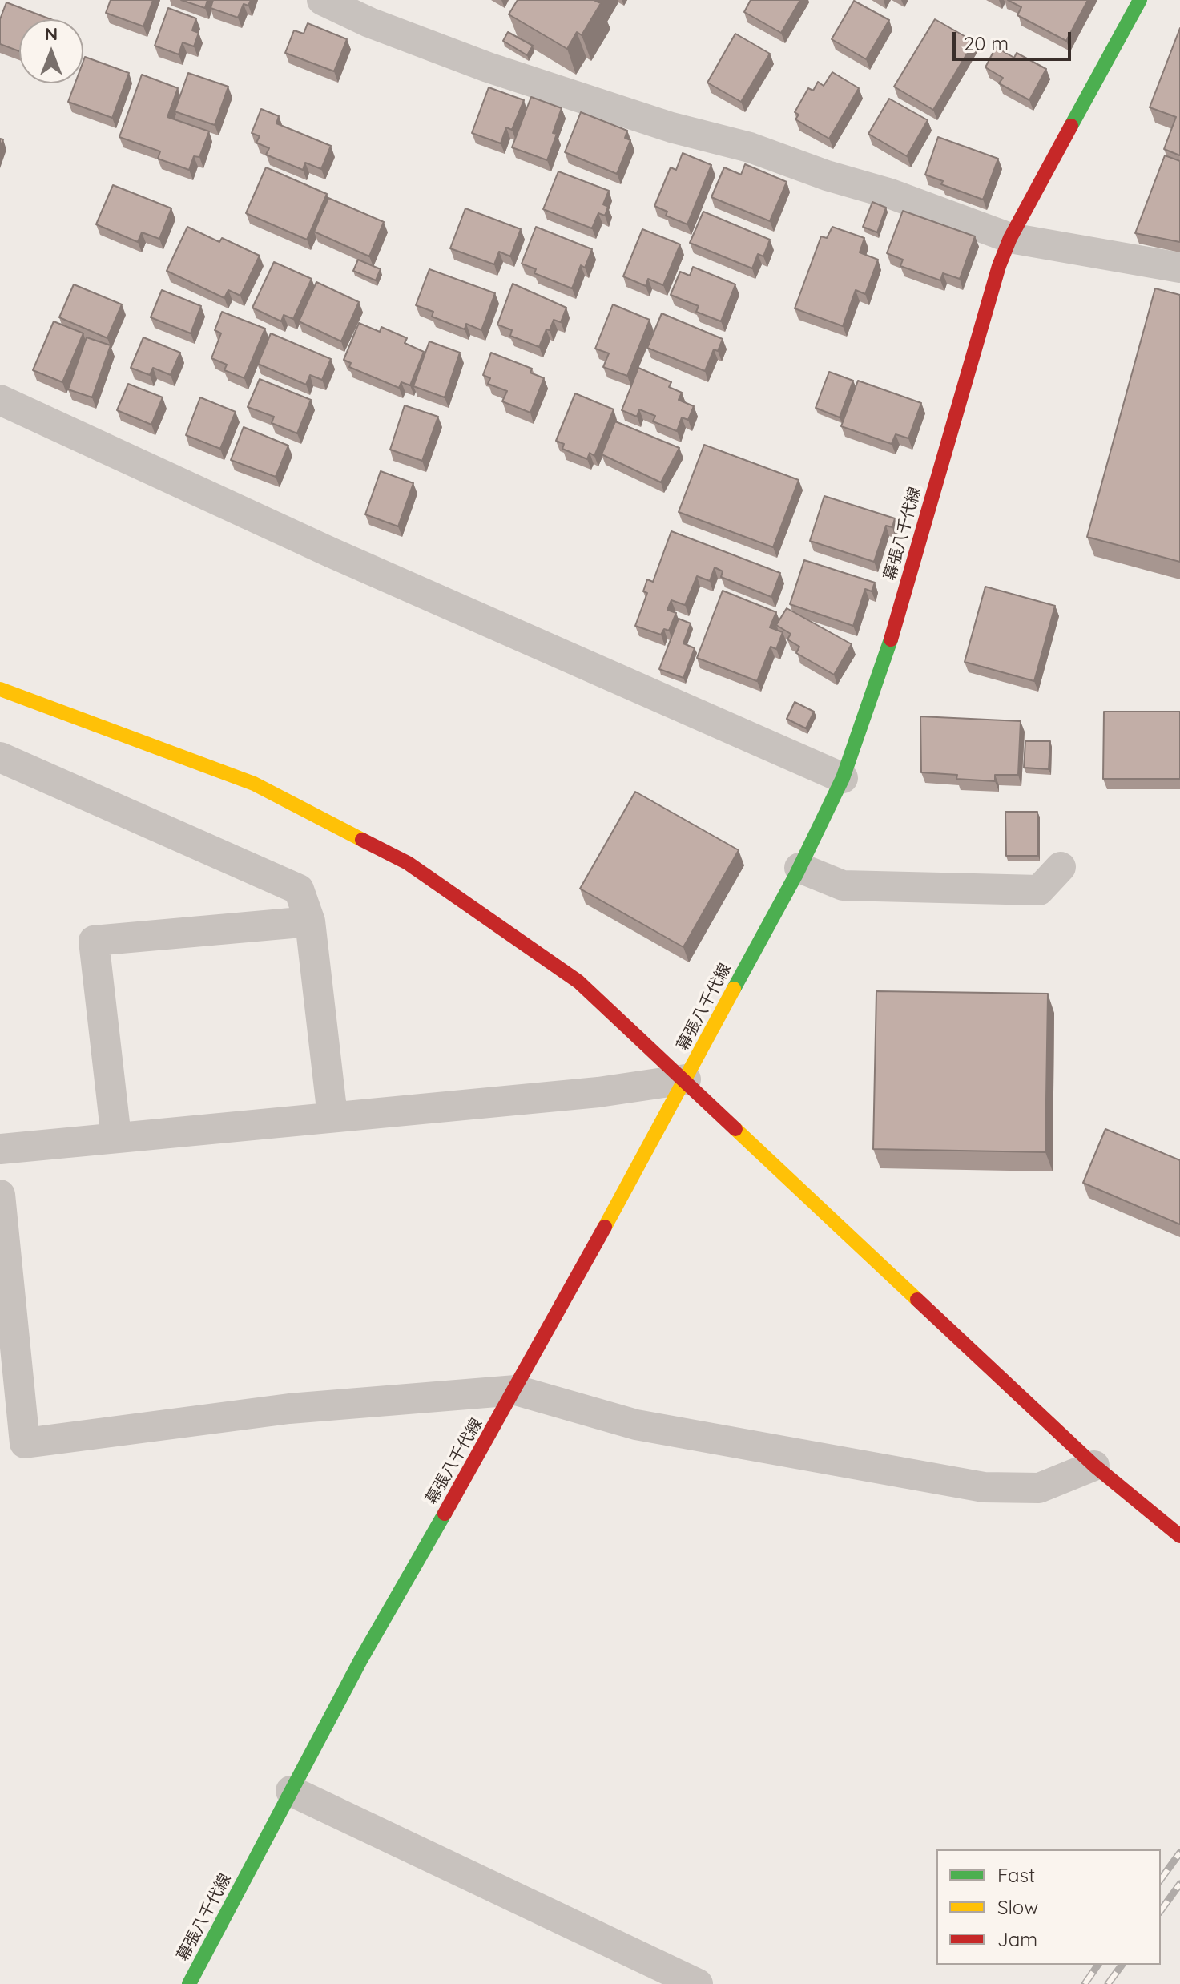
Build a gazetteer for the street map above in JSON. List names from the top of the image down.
{
  "streets": {
    "main road": ["幕張八千代線"]
  },
  "legend": ["Fast", "Slow", "Jam"],
  "scale_bar": "20 m",
  "north": "top"
}
